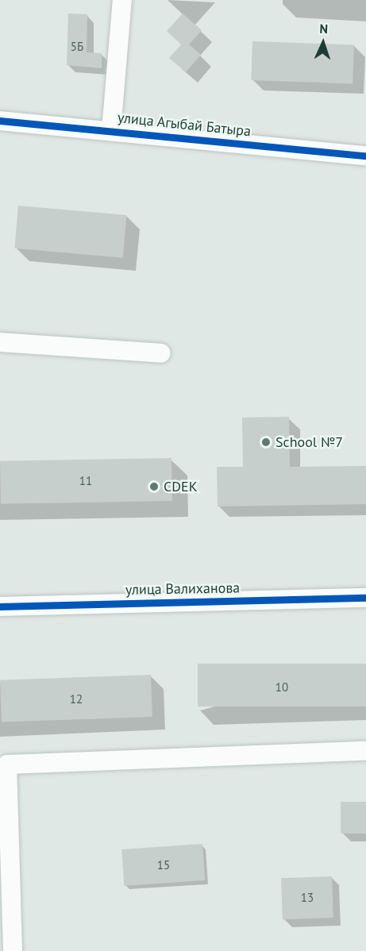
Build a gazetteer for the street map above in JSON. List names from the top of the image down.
{
  "streets": {
    "street": ["улица Агыбай Батыра", "улица Валиханова"]
  },
  "places": ["School №7", "CDEK"],
  "house_numbers": [
    "5Б",
    "11",
    "10",
    "12",
    "15",
    "13"
  ],
  "north": "top"
}
